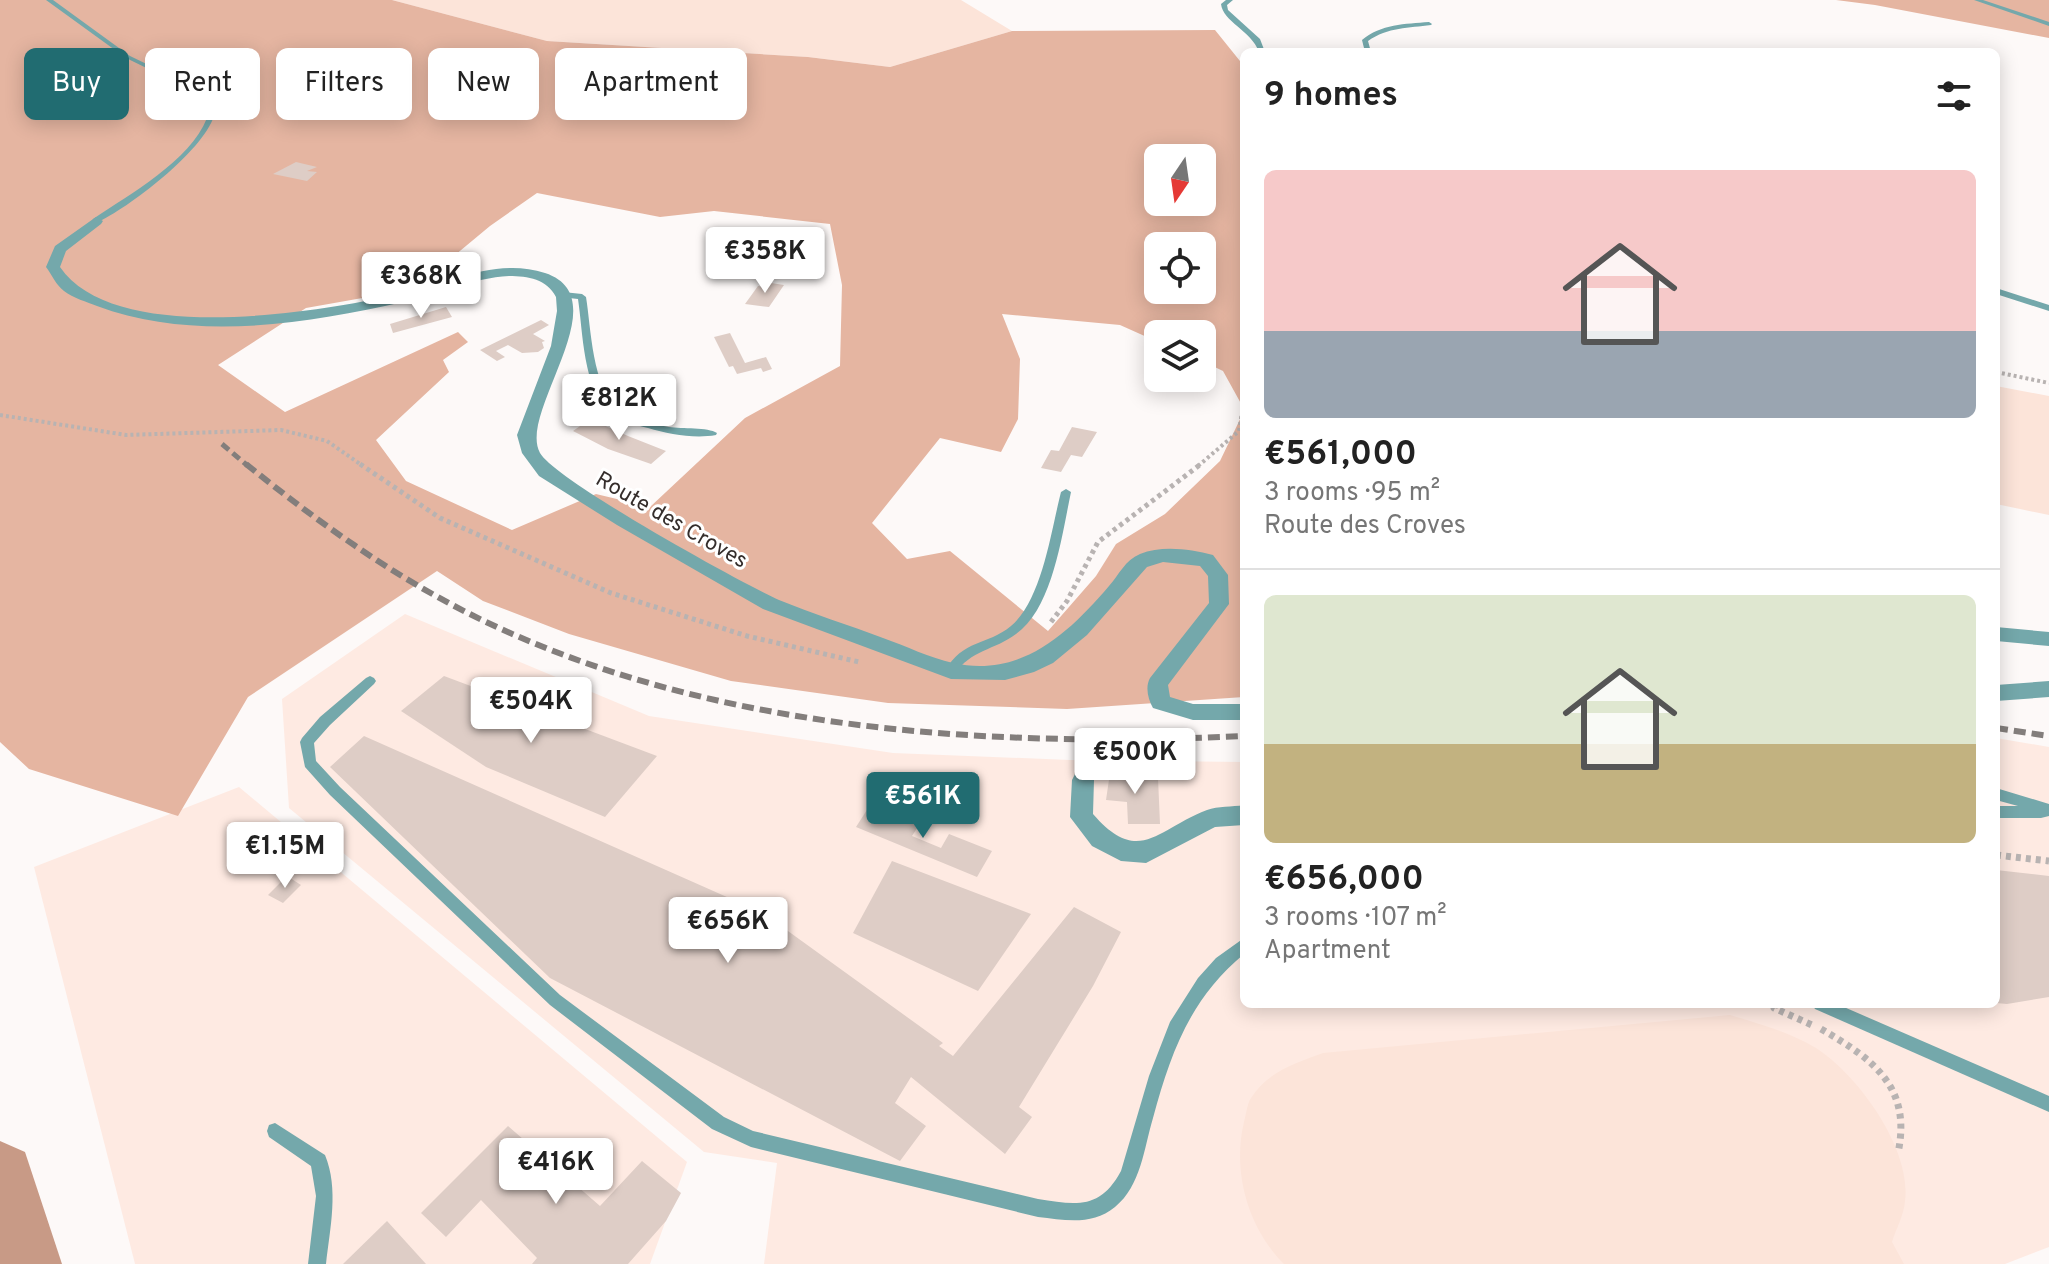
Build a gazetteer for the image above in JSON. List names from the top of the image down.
{
  "streets": {
    "street": ["Route des Croves"]
  },
  "north": "bottom",
  "page": {
    "chip": [
      "Buy",
      "Rent",
      "Filters",
      "New",
      "Apartment"
    ],
    "heading": "9 homes",
    "list": [
      {
        "name": "€561,000",
        "note": "3 rooms · 95 m² · Route des Croves"
      },
      {
        "name": "€656,000",
        "note": "3 rooms · 107 m² · Apartment"
      }
    ],
    "price": [
      "€358K",
      "€368K",
      "€812K",
      "€504K",
      "€500K",
      "€561K",
      "€1.15M",
      "€656K",
      "€416K"
    ]
  }
}
